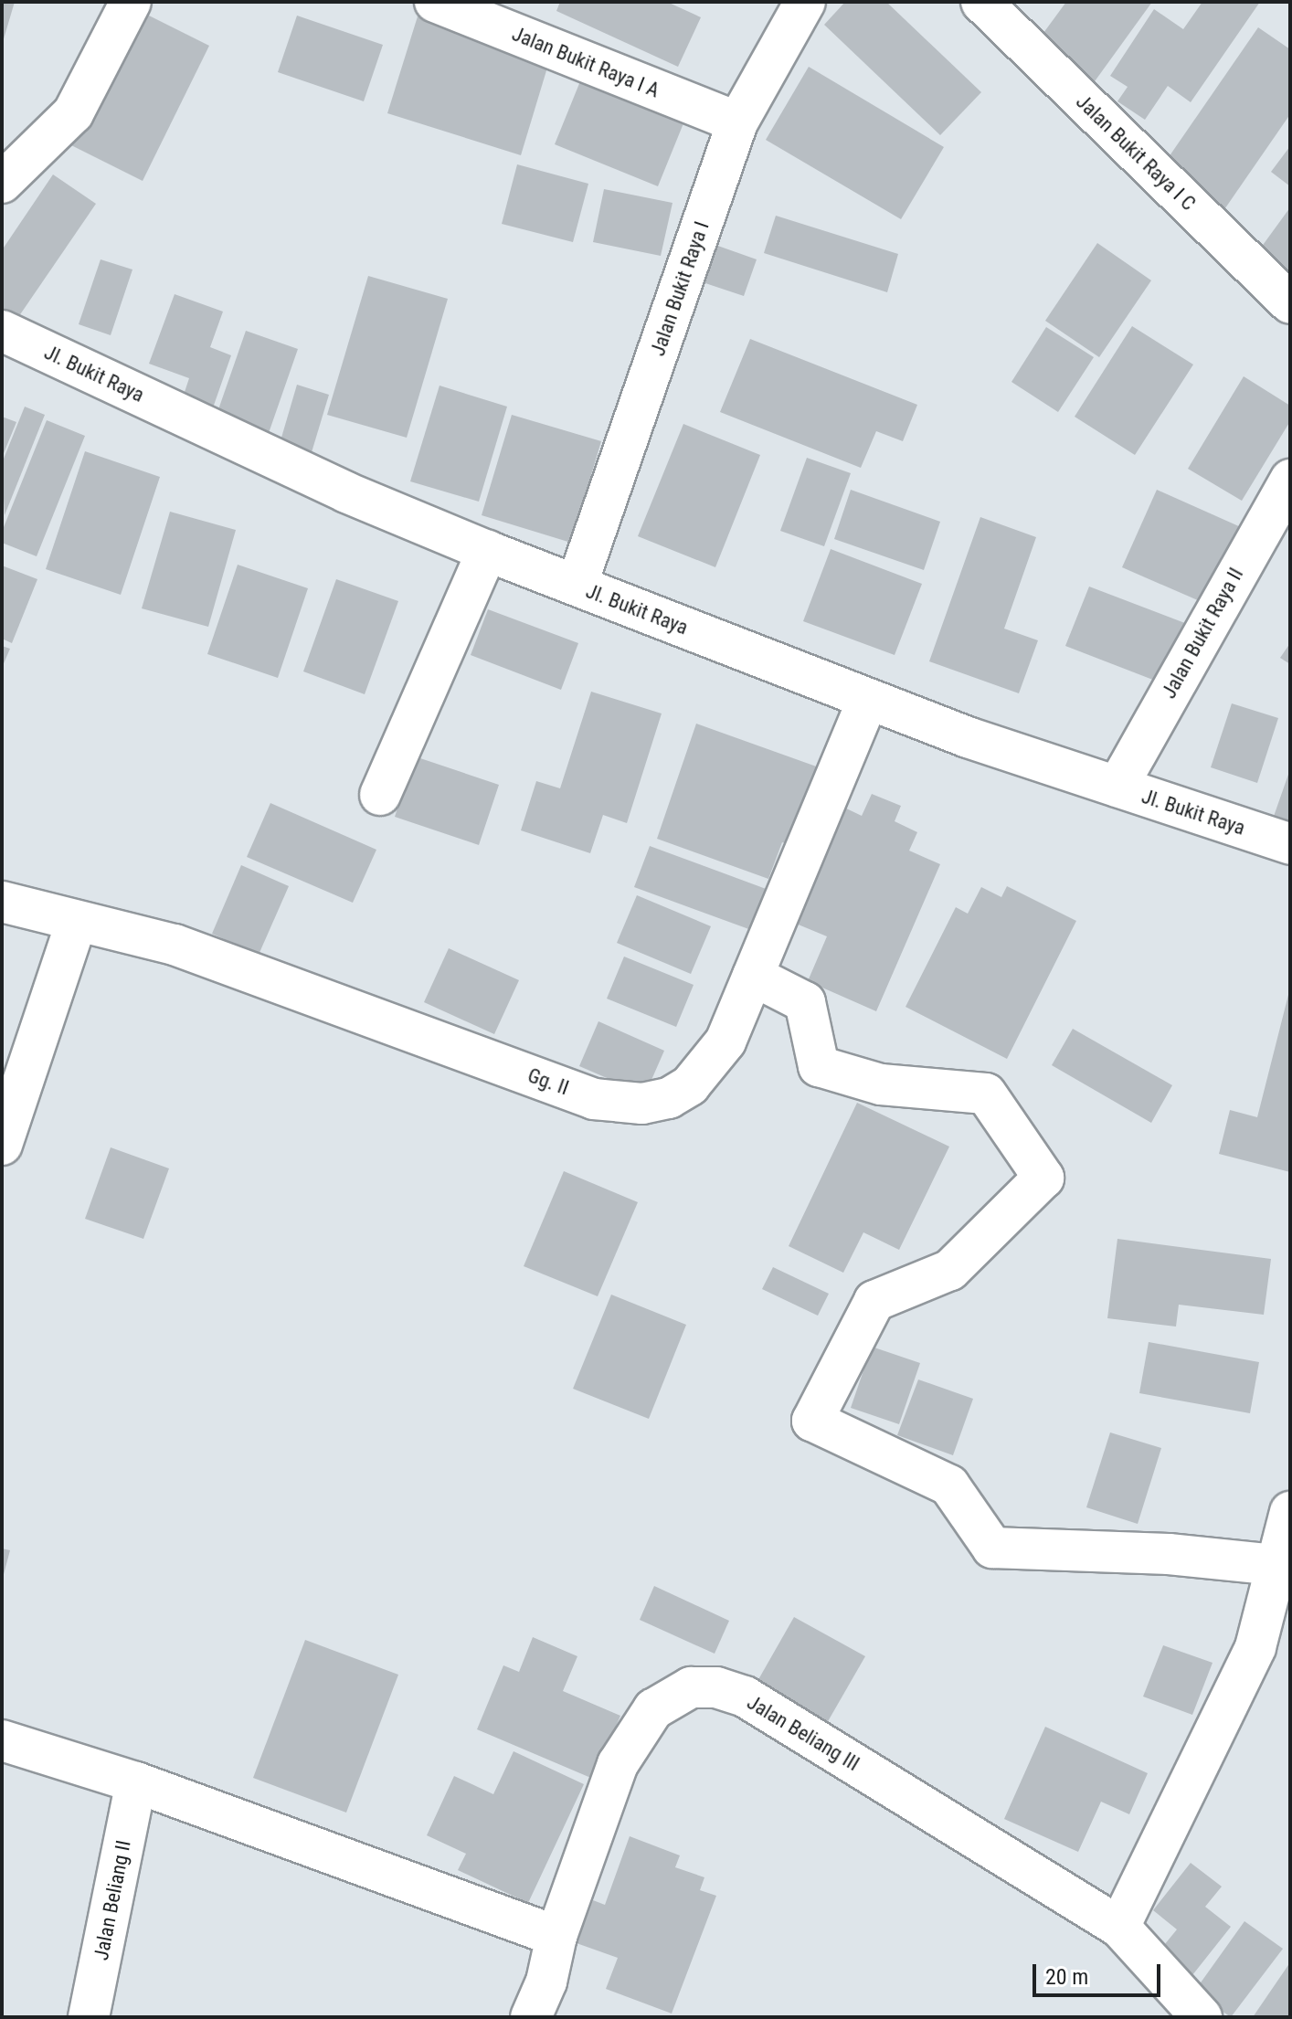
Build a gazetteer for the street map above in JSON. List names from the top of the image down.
{
  "streets": {
    "street": [
      "Jalan Bukit Raya I A",
      "Jalan Bukit Raya I C",
      "Jalan Bukit Raya I",
      "Jl. Bukit Raya",
      "Jalan Bukit Raya II",
      "Gg. II",
      "Jalan Beliang III",
      "Jalan Beliang II"
    ]
  },
  "crossings": [
    ["Jalan Bukit Raya I A", "Jalan Bukit Raya I"],
    ["Jalan Bukit Raya I", "Jl. Bukit Raya"],
    ["Jl. Bukit Raya", "Jalan Bukit Raya II"],
    ["Jl. Bukit Raya", "Gg. II"]
  ],
  "scale_bar": "20 m"
}
